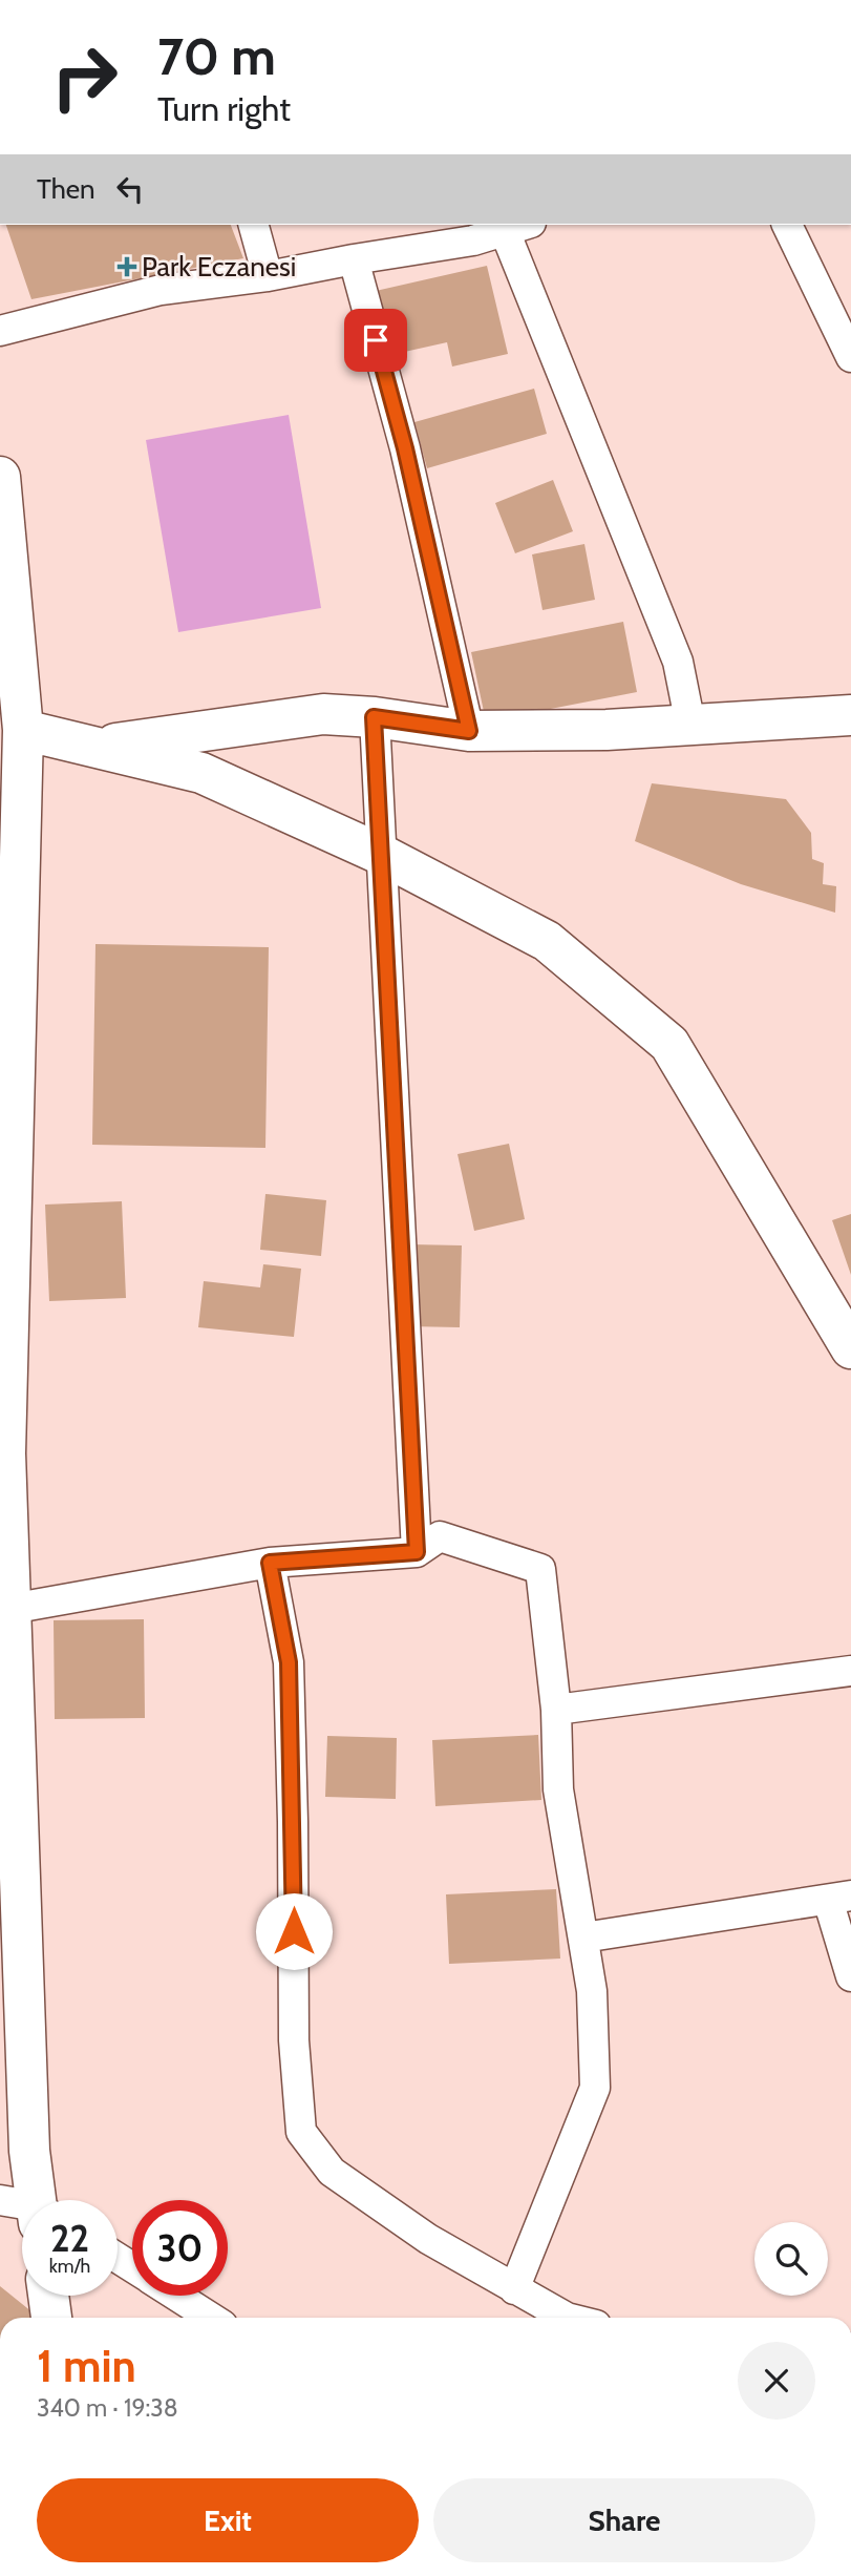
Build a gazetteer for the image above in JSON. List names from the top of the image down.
{
  "places": {
    "health": ["Park Eczanesi"]
  },
  "page": {
    "turn": ["70 m", "Turn right"],
    "then": "Then",
    "speed": "22 km/h",
    "limit": "30",
    "heading": ["1 min", "340 m · 19:38"],
    "buttons": ["Exit", "Share"]
  }
}
